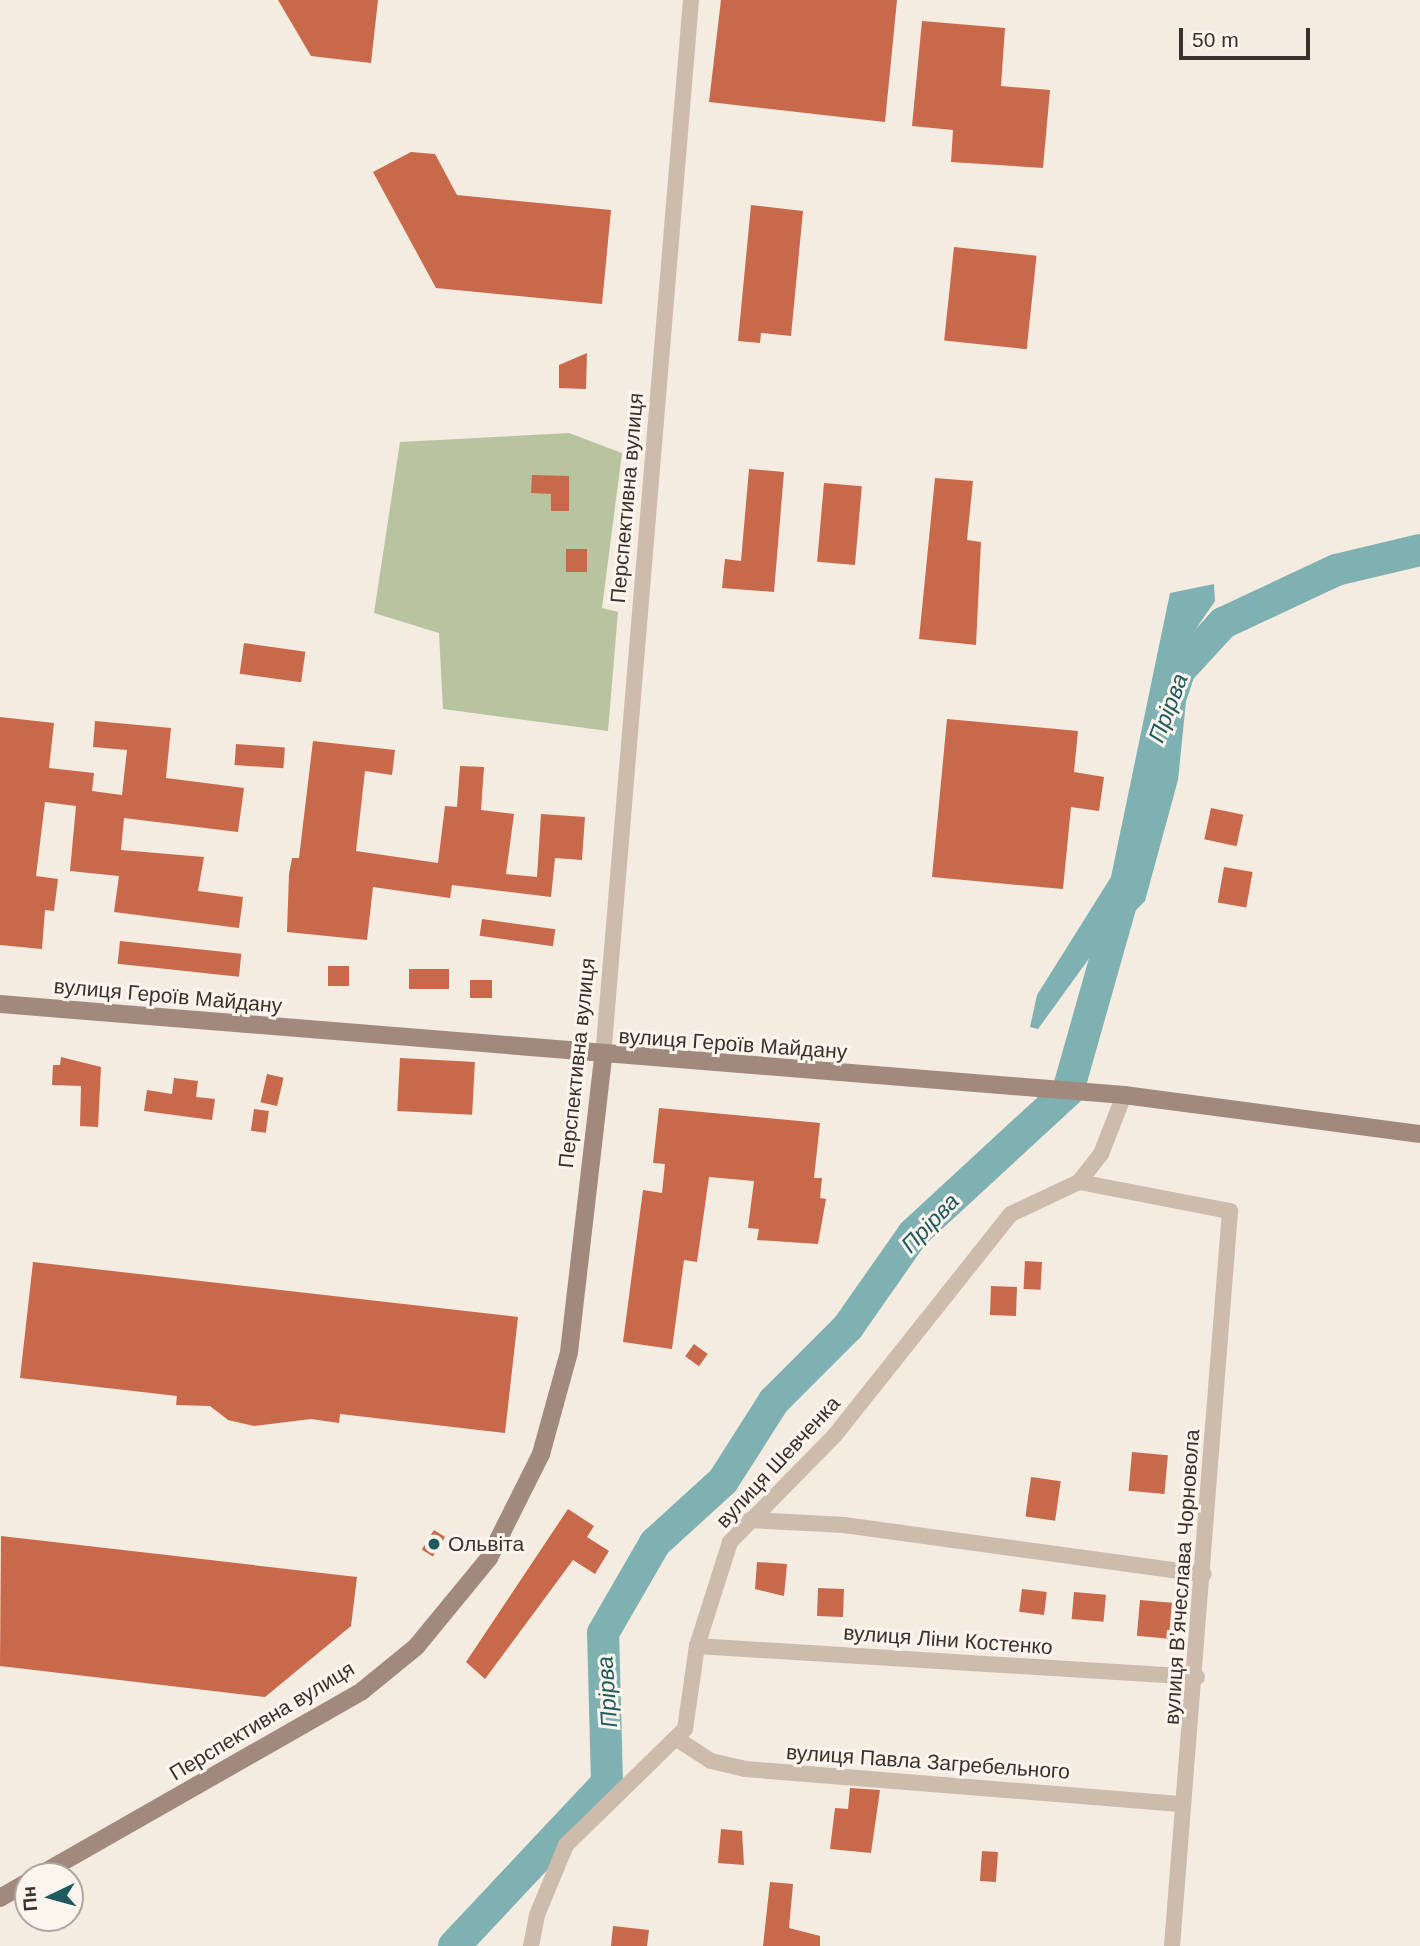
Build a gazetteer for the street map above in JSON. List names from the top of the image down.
{
  "streets": {
    "street": [
      "Перспективна вулиця",
      "вулиця Героїв Майдану",
      "вулиця Шевченка",
      "вулиця Вʼячеслава Чорновола",
      "вулиця Ліни Костенко",
      "вулиця Павла Загребельного"
    ]
  },
  "crossings": [
    ["Перспективна вулиця", "вулиця Героїв Майдану"],
    ["вулиця Героїв Майдану", "вулиця Шевченка"],
    ["вулиця Шевченка", "вулиця Вʼячеслава Чорновола"],
    ["вулиця Шевченка", "вулиця Ліни Костенко"],
    ["вулиця Шевченка", "вулиця Павла Загребельного"],
    ["вулиця Вʼячеслава Чорновола", "вулиця Ліни Костенко"],
    ["вулиця Вʼячеслава Чорновола", "вулиця Павла Загребельного"]
  ],
  "water": ["Прірва"],
  "places": ["Ольвіта"],
  "scale_bar": "50 m",
  "north": "left"
}
